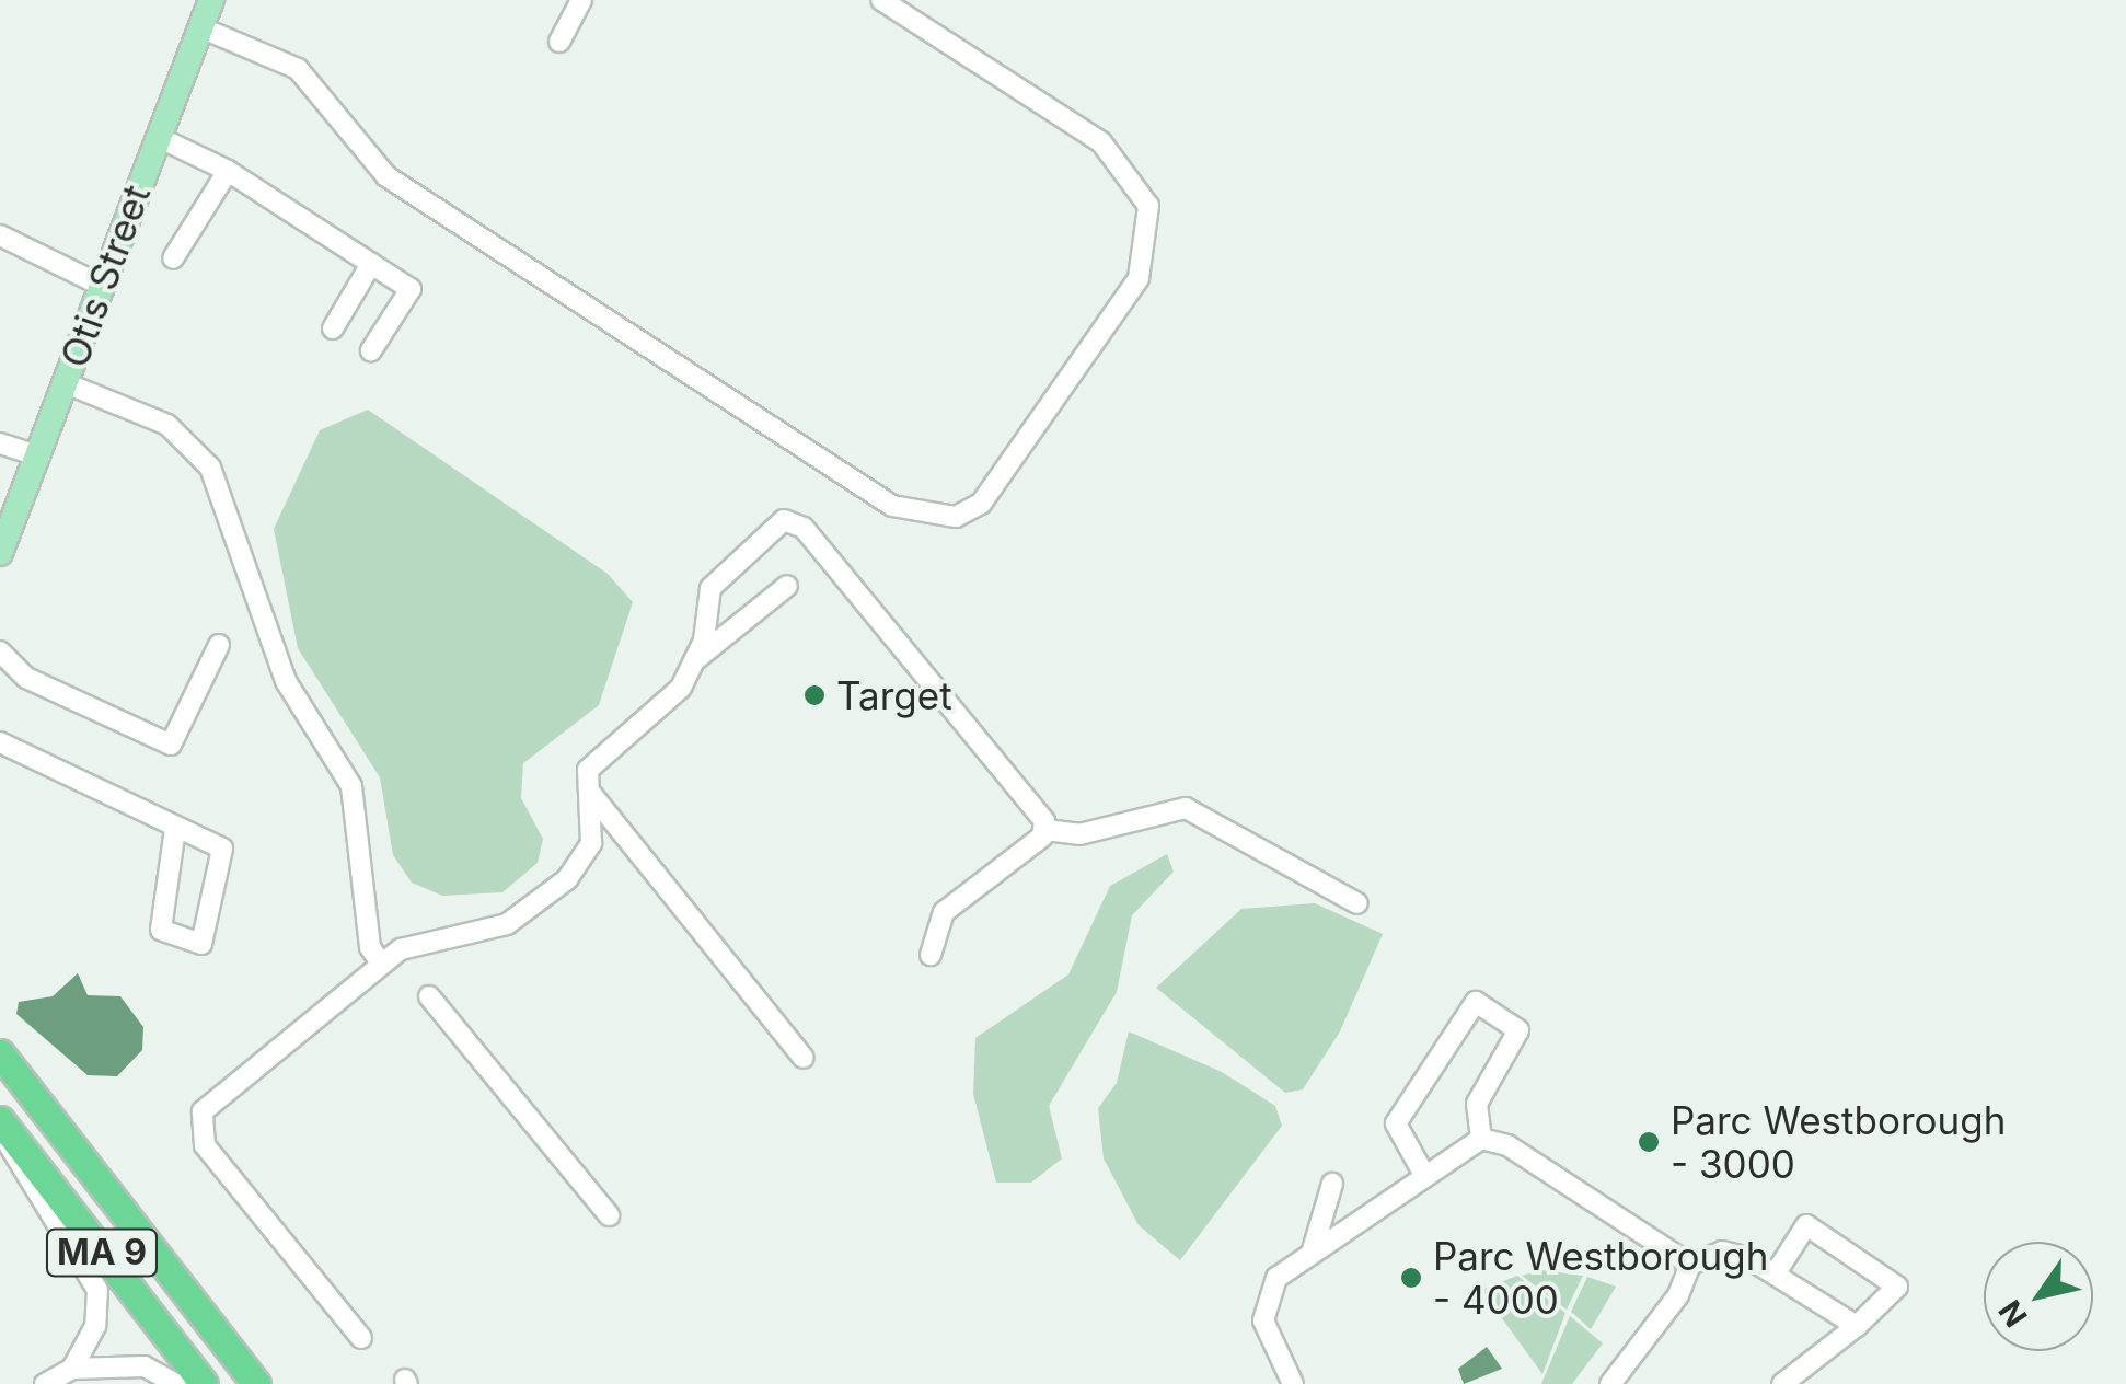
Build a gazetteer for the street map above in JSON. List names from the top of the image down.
{
  "streets": {
    "highway": ["MA 9"],
    "main road": ["Otis Street"]
  },
  "places": ["Target", "Parc Westborough - 3000", "Parc Westborough - 4000"],
  "north": "bottom left"
}
